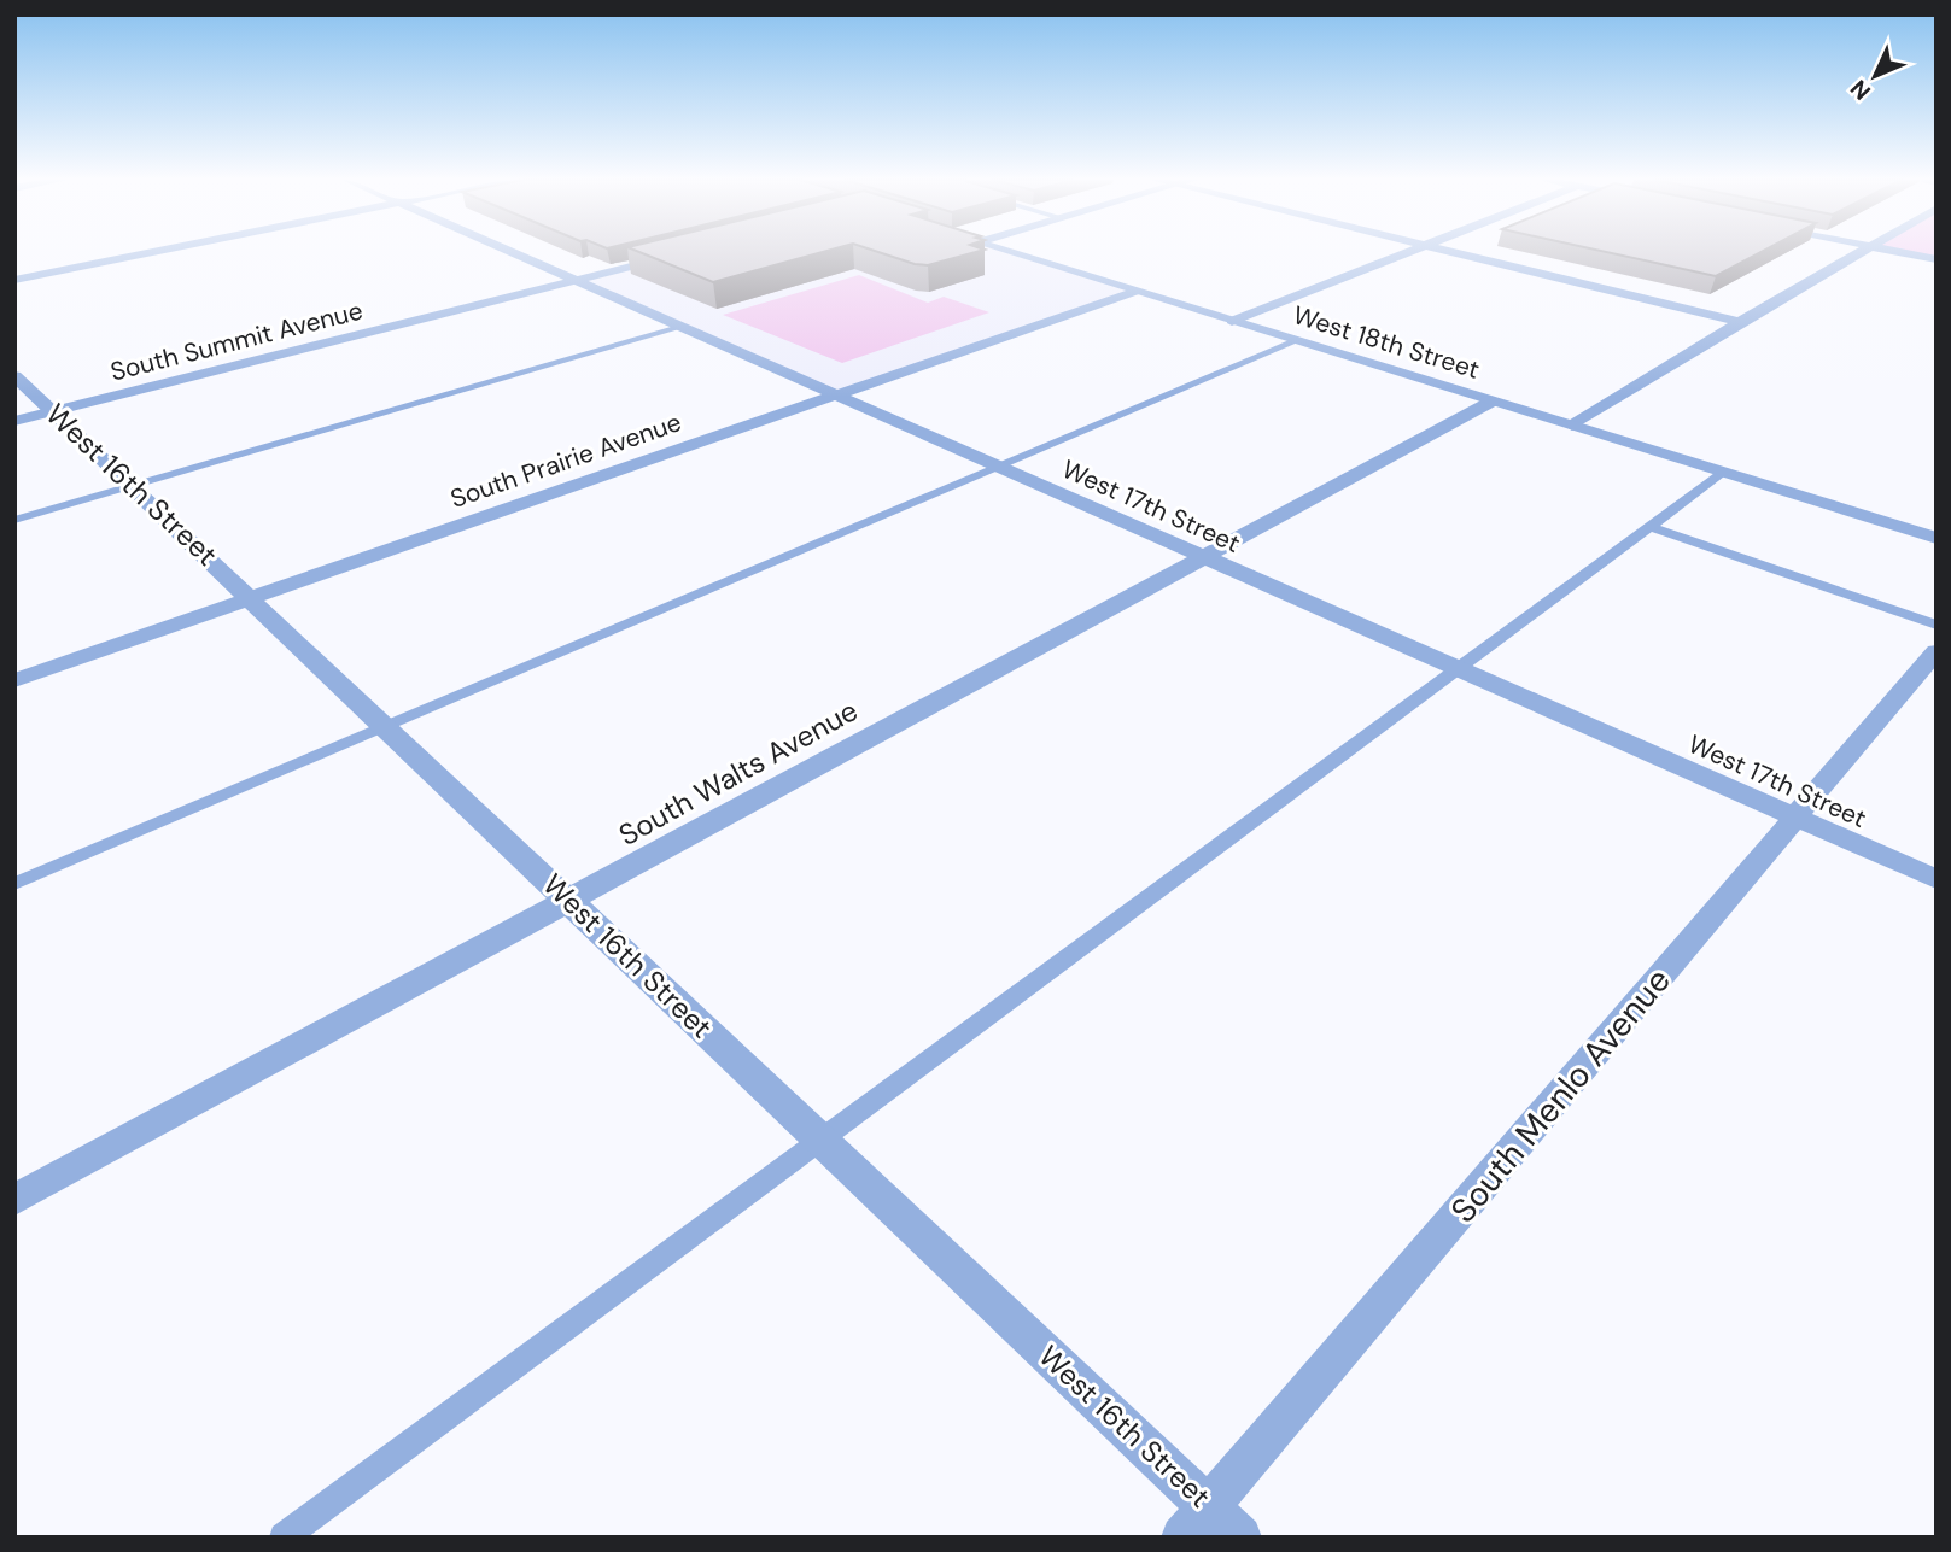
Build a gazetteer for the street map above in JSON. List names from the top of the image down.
{
  "streets": {
    "street": [
      "South Summit Avenue",
      "West 18th Street",
      "South Prairie Avenue",
      "West 16th Street",
      "West 17th Street",
      "South Walts Avenue",
      "South Menlo Avenue"
    ]
  },
  "crossings": [
    ["South Summit Avenue", "West 16th Street"],
    ["South Summit Avenue", "West 17th Street"],
    ["West 18th Street", "South Prairie Avenue"],
    ["West 18th Street", "South Walts Avenue"],
    ["South Prairie Avenue", "West 16th Street"],
    ["South Prairie Avenue", "West 17th Street"],
    ["West 16th Street", "South Walts Avenue"],
    ["West 16th Street", "South Menlo Avenue"],
    ["West 17th Street", "South Walts Avenue"],
    ["West 17th Street", "South Menlo Avenue"]
  ],
  "north": "bottom left"
}
